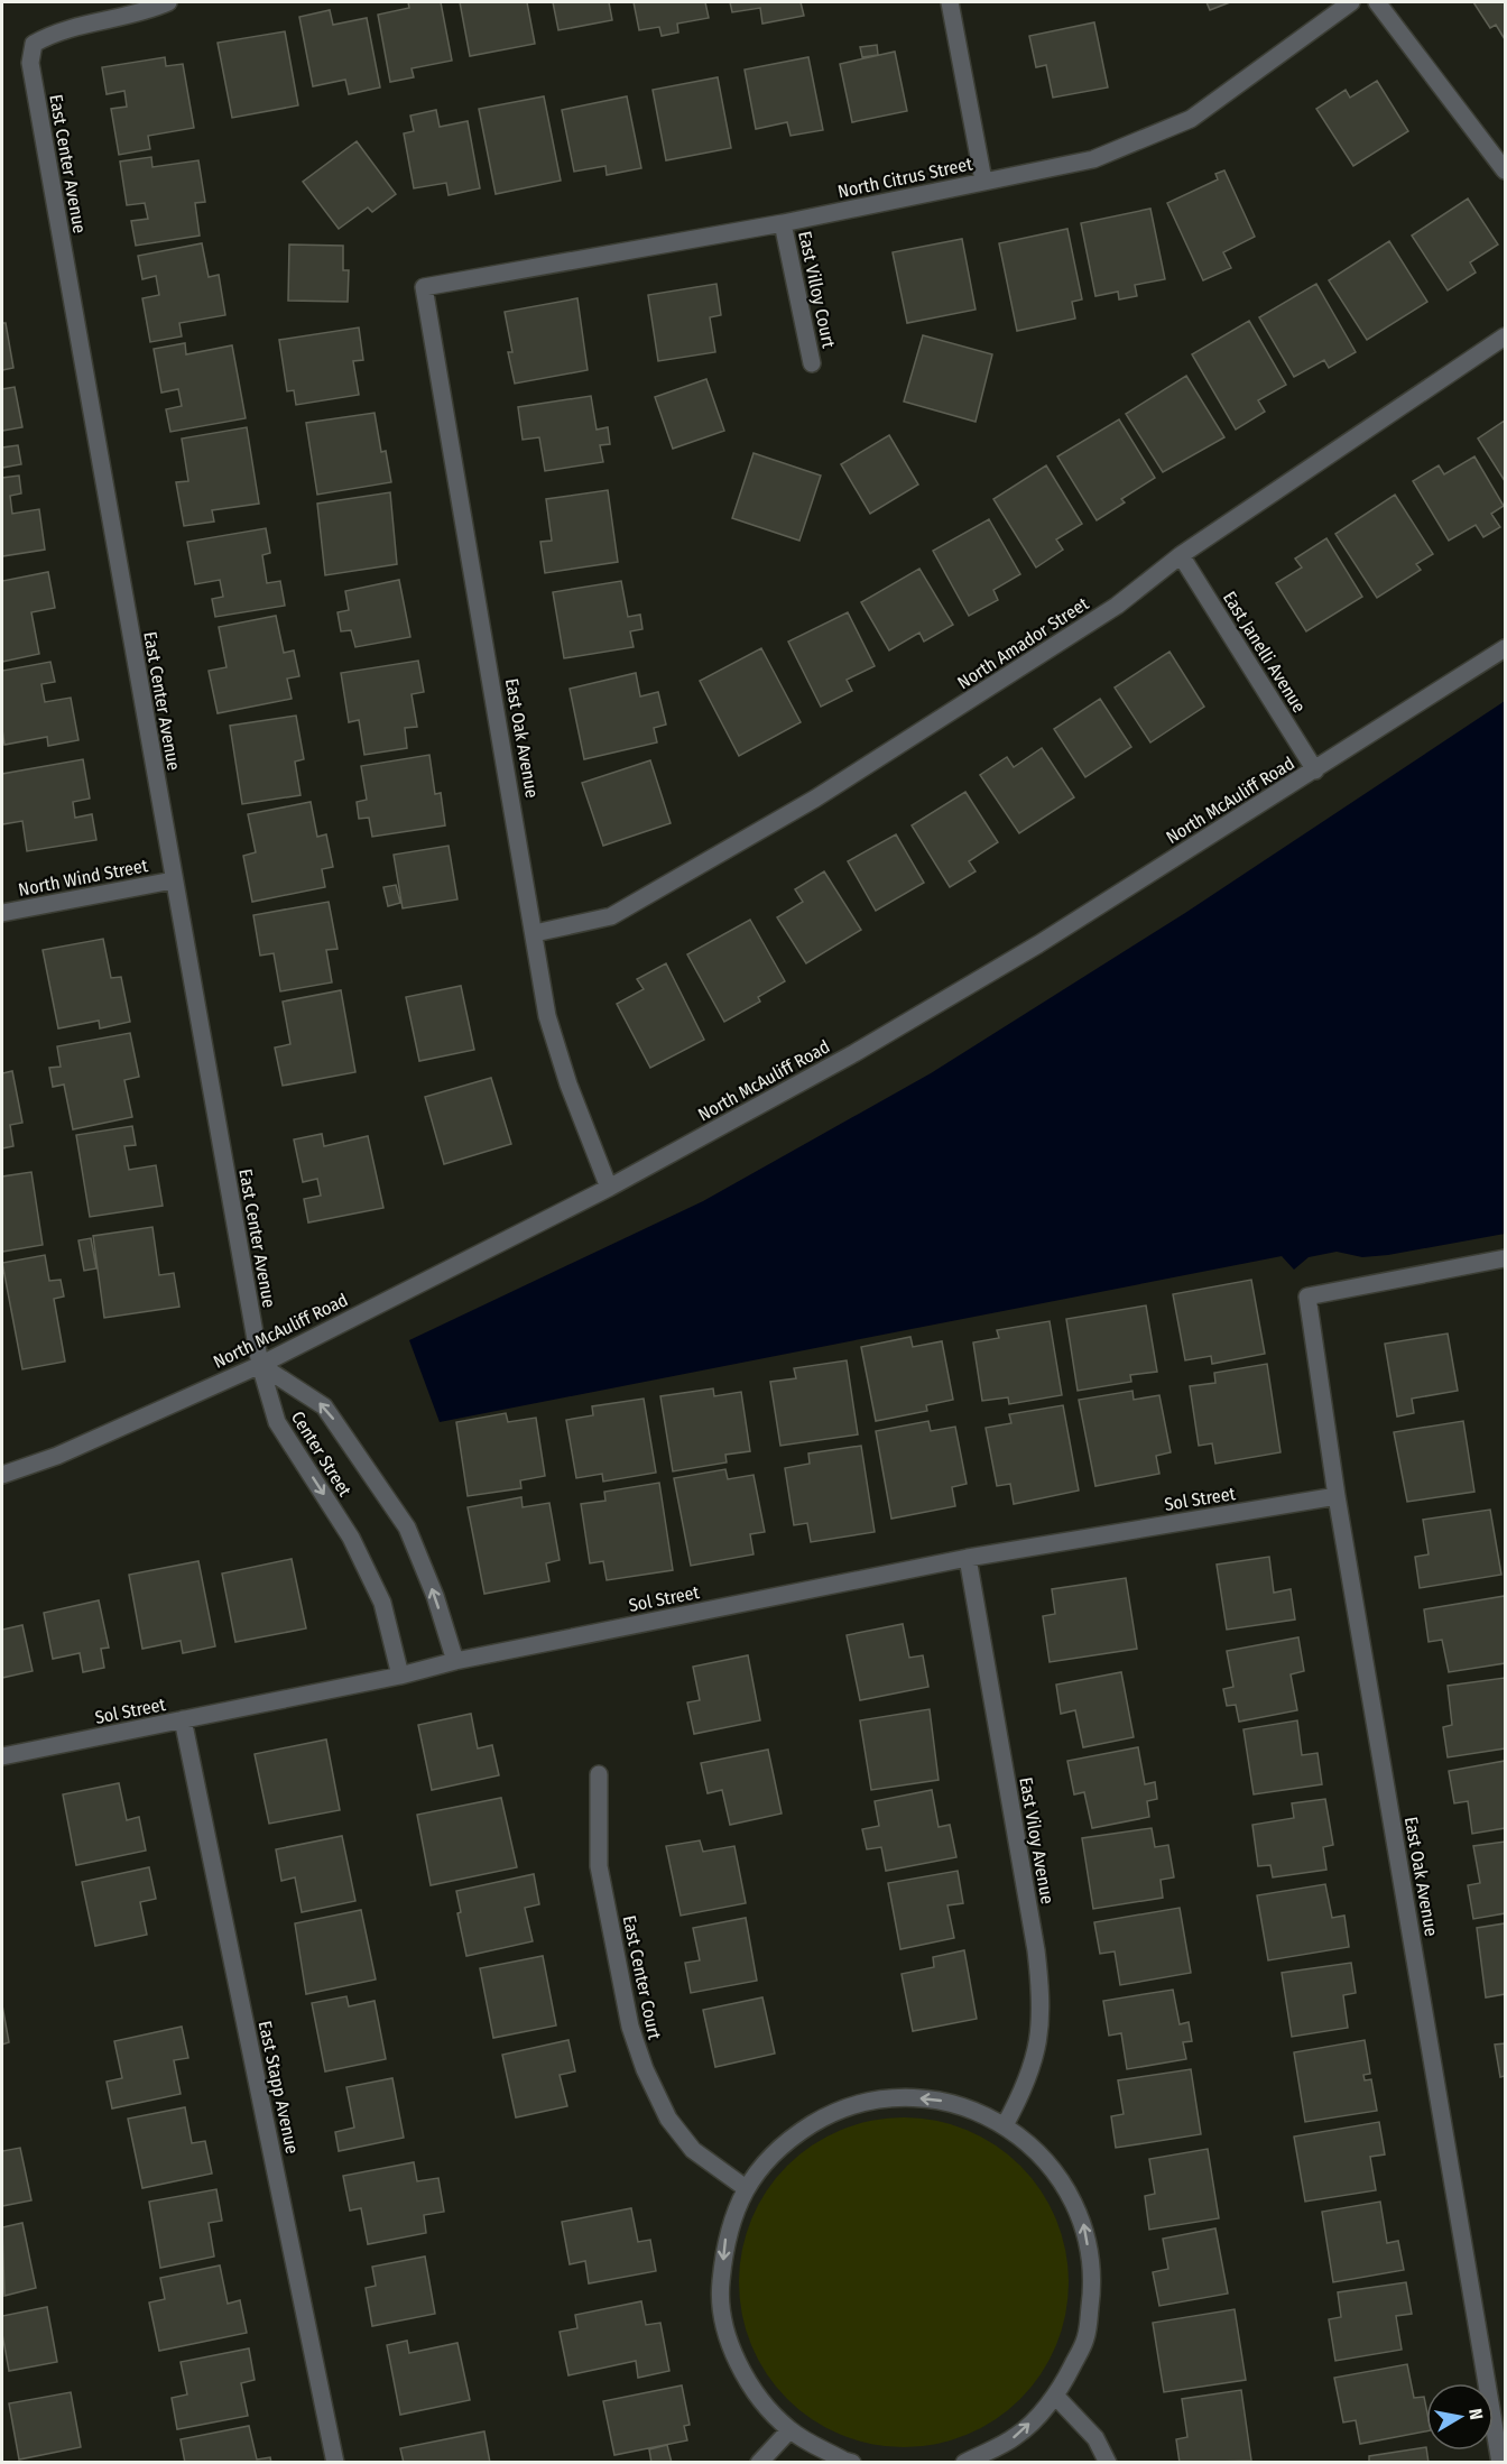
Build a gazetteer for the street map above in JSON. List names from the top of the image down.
{
  "streets": {
    "street": [
      "East Center Avenue",
      "North Citrus Street",
      "East Villoy Court",
      "North Amador Street",
      "East Janelli Avenue",
      "East Oak Avenue",
      "North McAuliff Road",
      "North Wind Street",
      "Center Street",
      "Sol Street",
      "East Viloy Avenue",
      "East Center Court",
      "East Stapp Avenue"
    ]
  },
  "crossings": [
    ["East Center Avenue", "North McAuliff Road"],
    ["East Center Avenue", "North Wind Street"],
    ["East Center Avenue", "Center Street"],
    ["North Citrus Street", "East Villoy Court"],
    ["North Citrus Street", "East Oak Avenue"],
    ["North Amador Street", "East Janelli Avenue"],
    ["North Amador Street", "East Oak Avenue"],
    ["East Janelli Avenue", "North McAuliff Road"],
    ["East Oak Avenue", "North McAuliff Road"],
    ["East Oak Avenue", "Sol Street"],
    ["North McAuliff Road", "Center Street"],
    ["Center Street", "Sol Street"],
    ["Sol Street", "East Viloy Avenue"],
    ["Sol Street", "East Stapp Avenue"]
  ],
  "north": "right"
}
